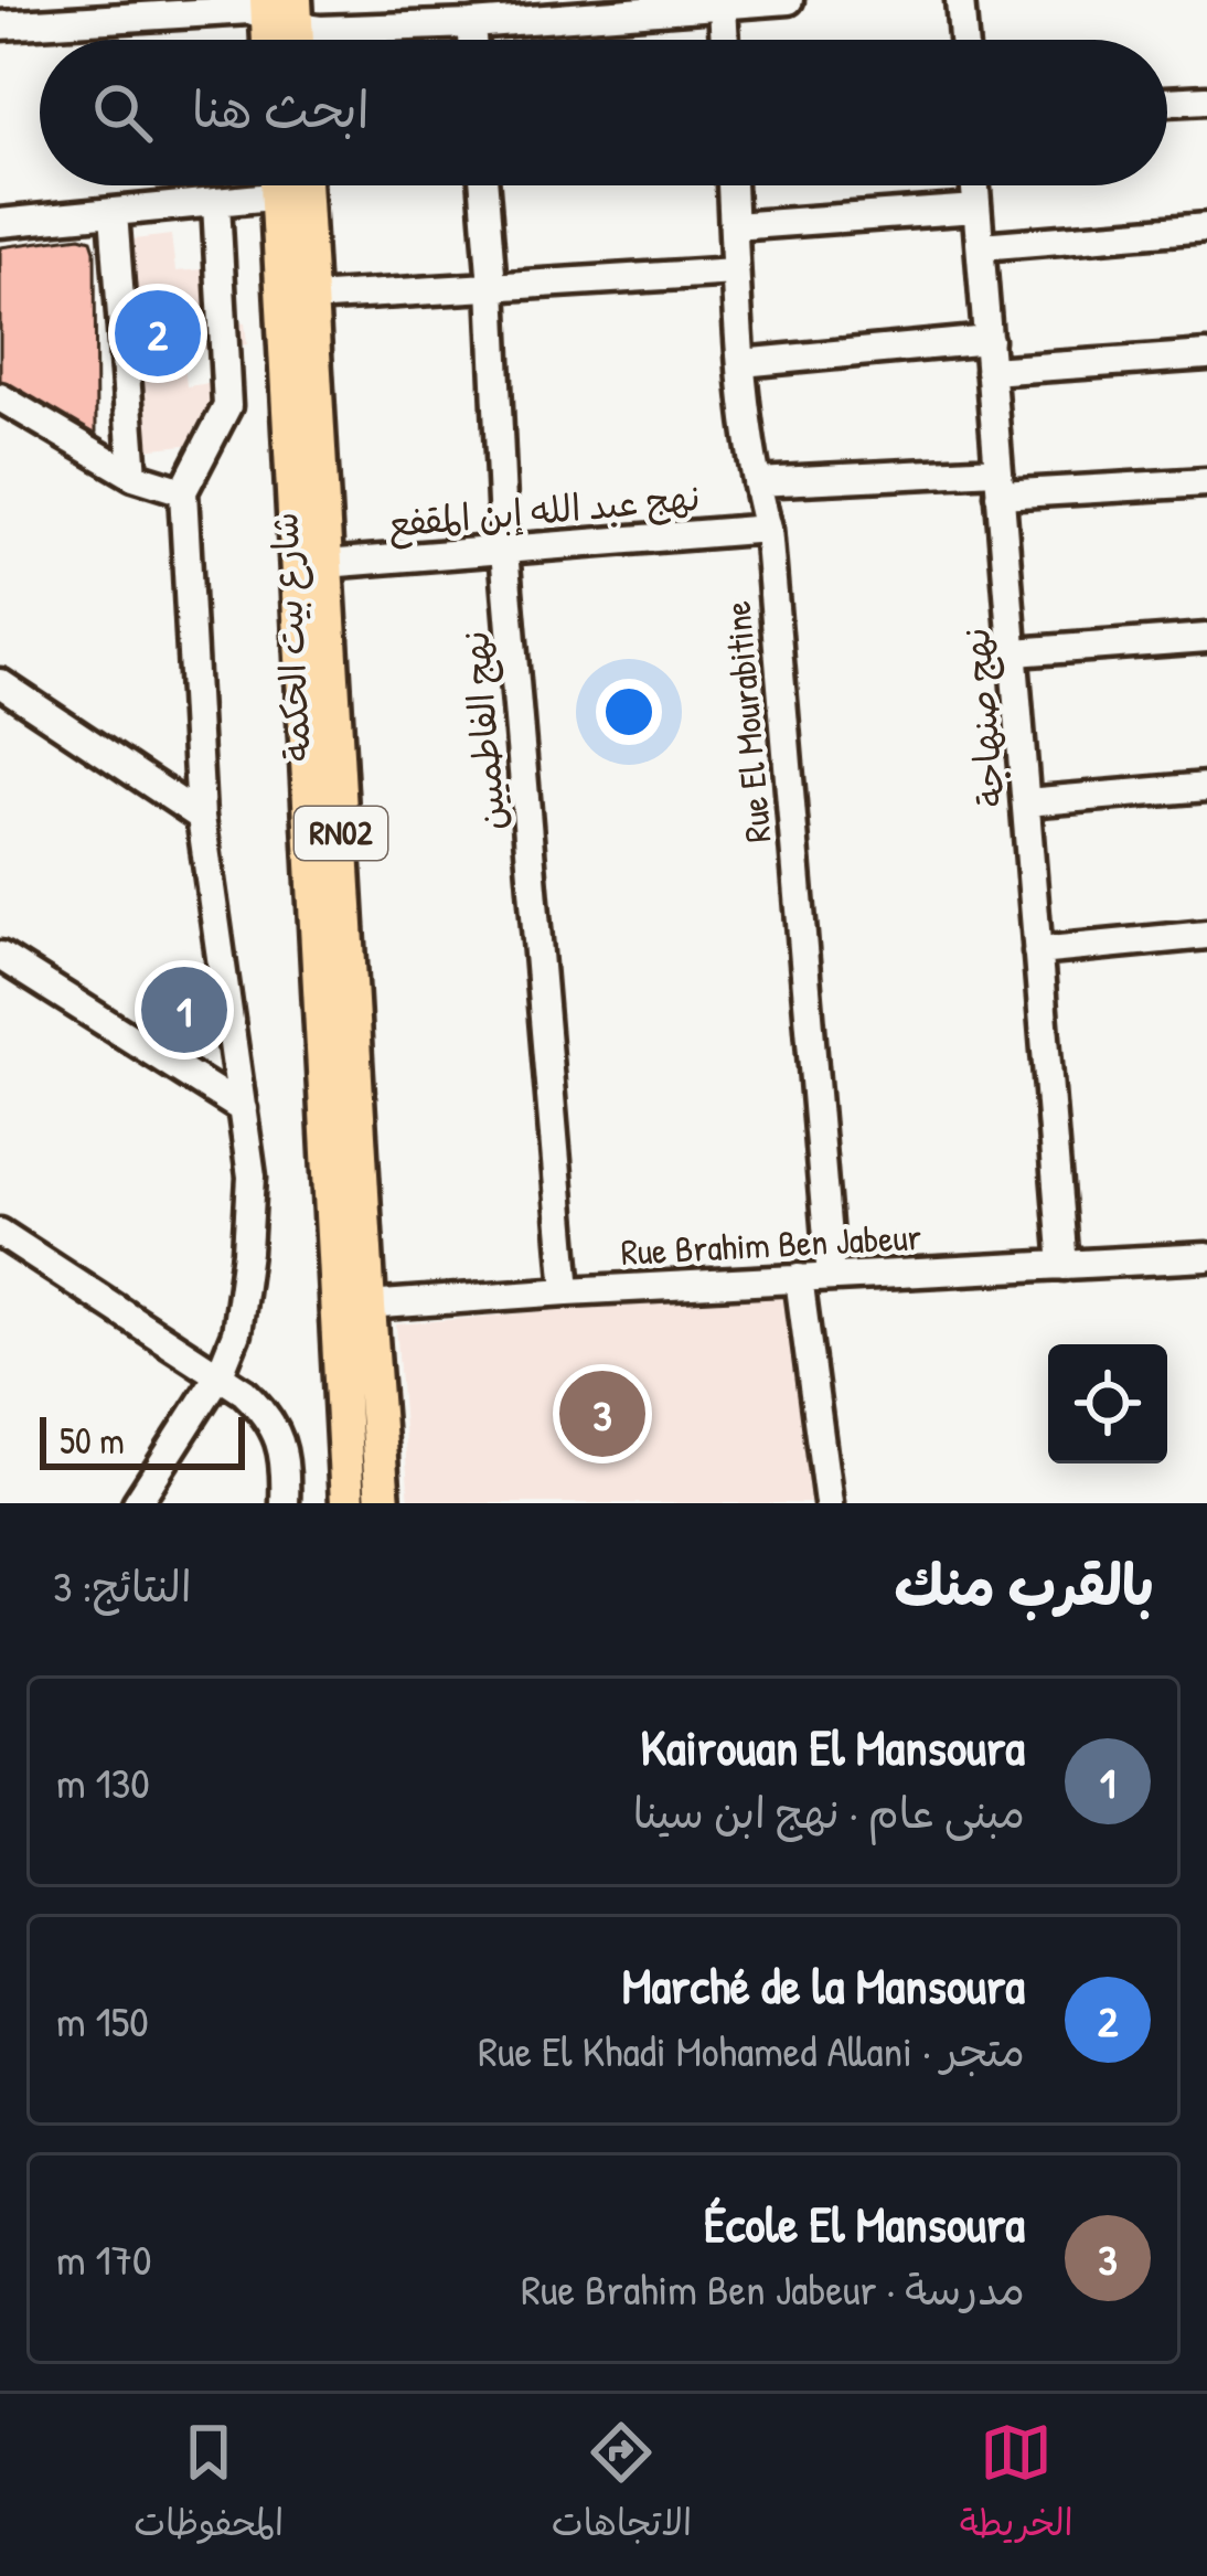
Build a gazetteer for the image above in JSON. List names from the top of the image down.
{
  "streets": {
    "main road": ["شارع بيت الحكمة", "RN02"],
    "street": [
      "نهج عبد الله إبن المقفع",
      "نهج صنهاجة",
      "Rue El Mourabitine",
      "نهج الفاطميين",
      "Rue Brahim Ben Jabeur"
    ]
  },
  "crossings": [
    ["نهج عبد الله إبن المقفع", "شارع بيت الحكمة"],
    ["نهج عبد الله إبن المقفع", "Rue El Mourabitine"],
    ["نهج عبد الله إبن المقفع", "نهج الفاطميين"],
    ["شارع بيت الحكمة", "Rue Brahim Ben Jabeur"],
    ["نهج صنهاجة", "Rue Brahim Ben Jabeur"],
    ["Rue El Mourabitine", "Rue Brahim Ben Jabeur"],
    ["نهج الفاطميين", "Rue Brahim Ben Jabeur"]
  ],
  "scale_bar": "50 m",
  "page": {
    "search": "ابحث هنا",
    "pins": ["2", "1", "3"],
    "scale": "50 m",
    "heading": ["بالقرب منك", "النتائج: 3"],
    "list": [
      {
        "mark": "1",
        "name": "Kairouan El Mansoura",
        "note": "مبنى عام · نهج ابن سينا",
        "value": "130 m"
      },
      {
        "mark": "2",
        "name": "Marché de la Mansoura",
        "note": "متجر · Rue El Khadi Mohamed Allani",
        "value": "150 m"
      },
      {
        "mark": "3",
        "name": "École El Mansoura",
        "note": "مدرسة · Rue Brahim Ben Jabeur",
        "value": "170 m"
      }
    ],
    "nav": ["الخريطة", "الاتجاهات", "المحفوظات"]
  }
}
